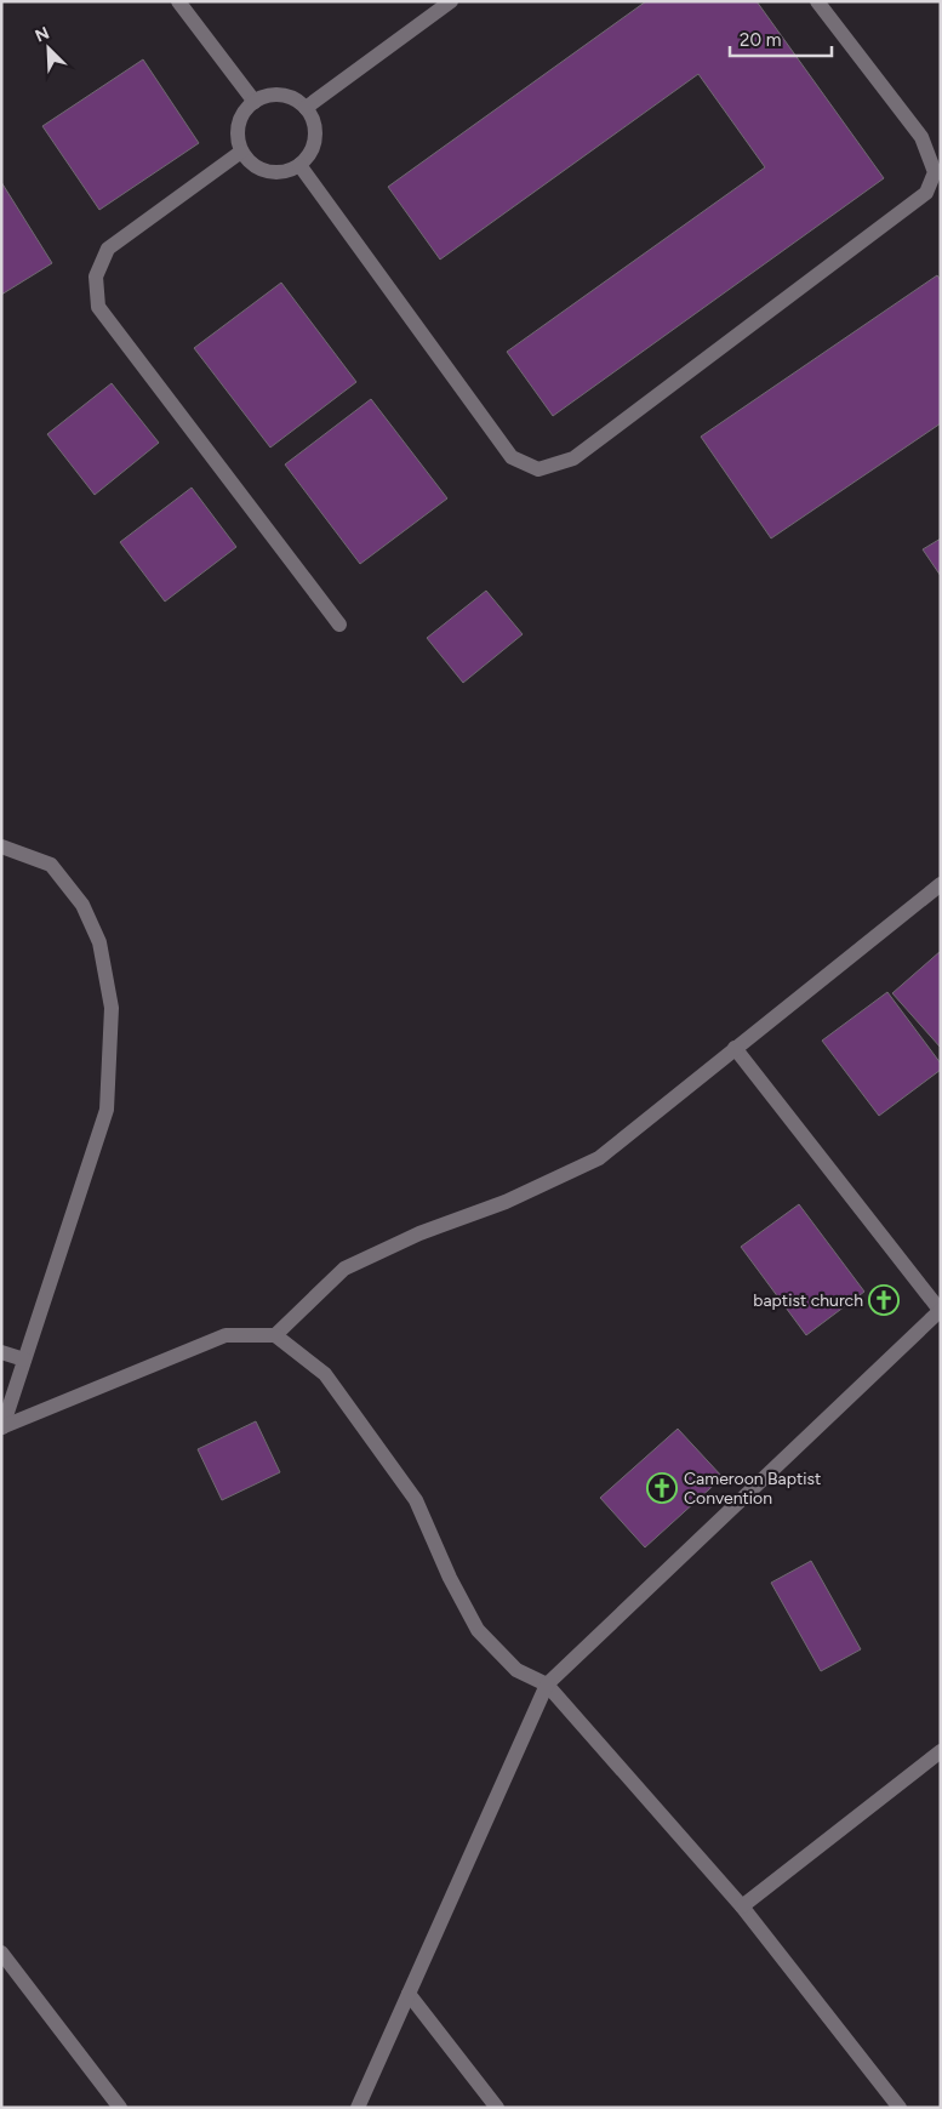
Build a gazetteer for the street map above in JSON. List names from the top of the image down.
{
  "places": {
    "church": ["baptist church", "Cameroon Baptist Convention"]
  },
  "scale_bar": "20 m",
  "north": "top left"
}
